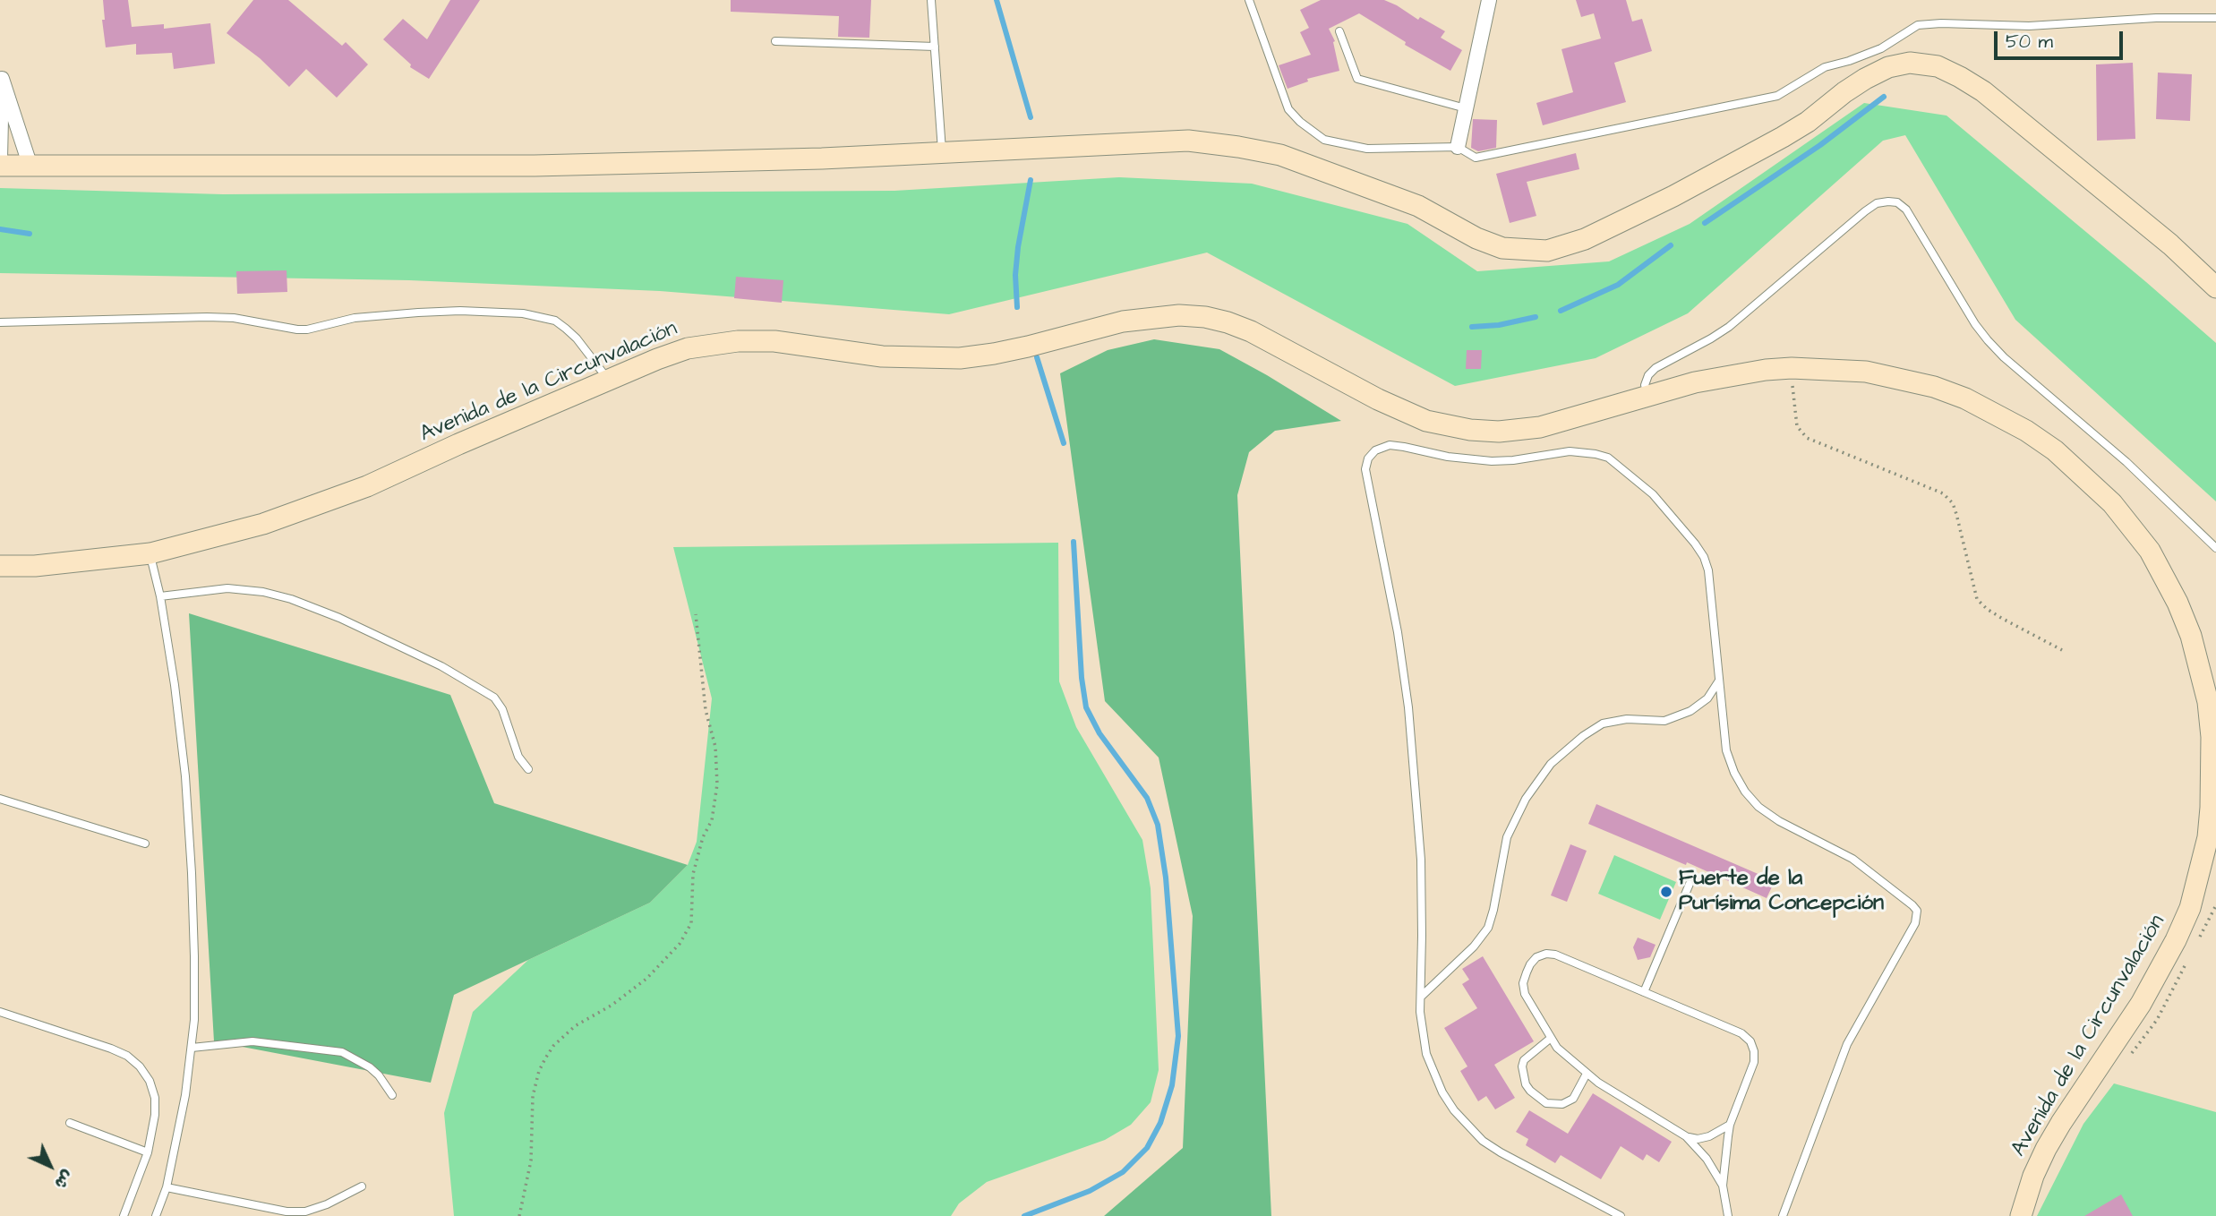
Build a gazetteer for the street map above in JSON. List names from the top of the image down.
{
  "streets": {
    "main road": ["Avenida de la Circunvalación"]
  },
  "places": ["Fuerte de la Purísima Concepción"],
  "scale_bar": "50 m",
  "north": "bottom right"
}
